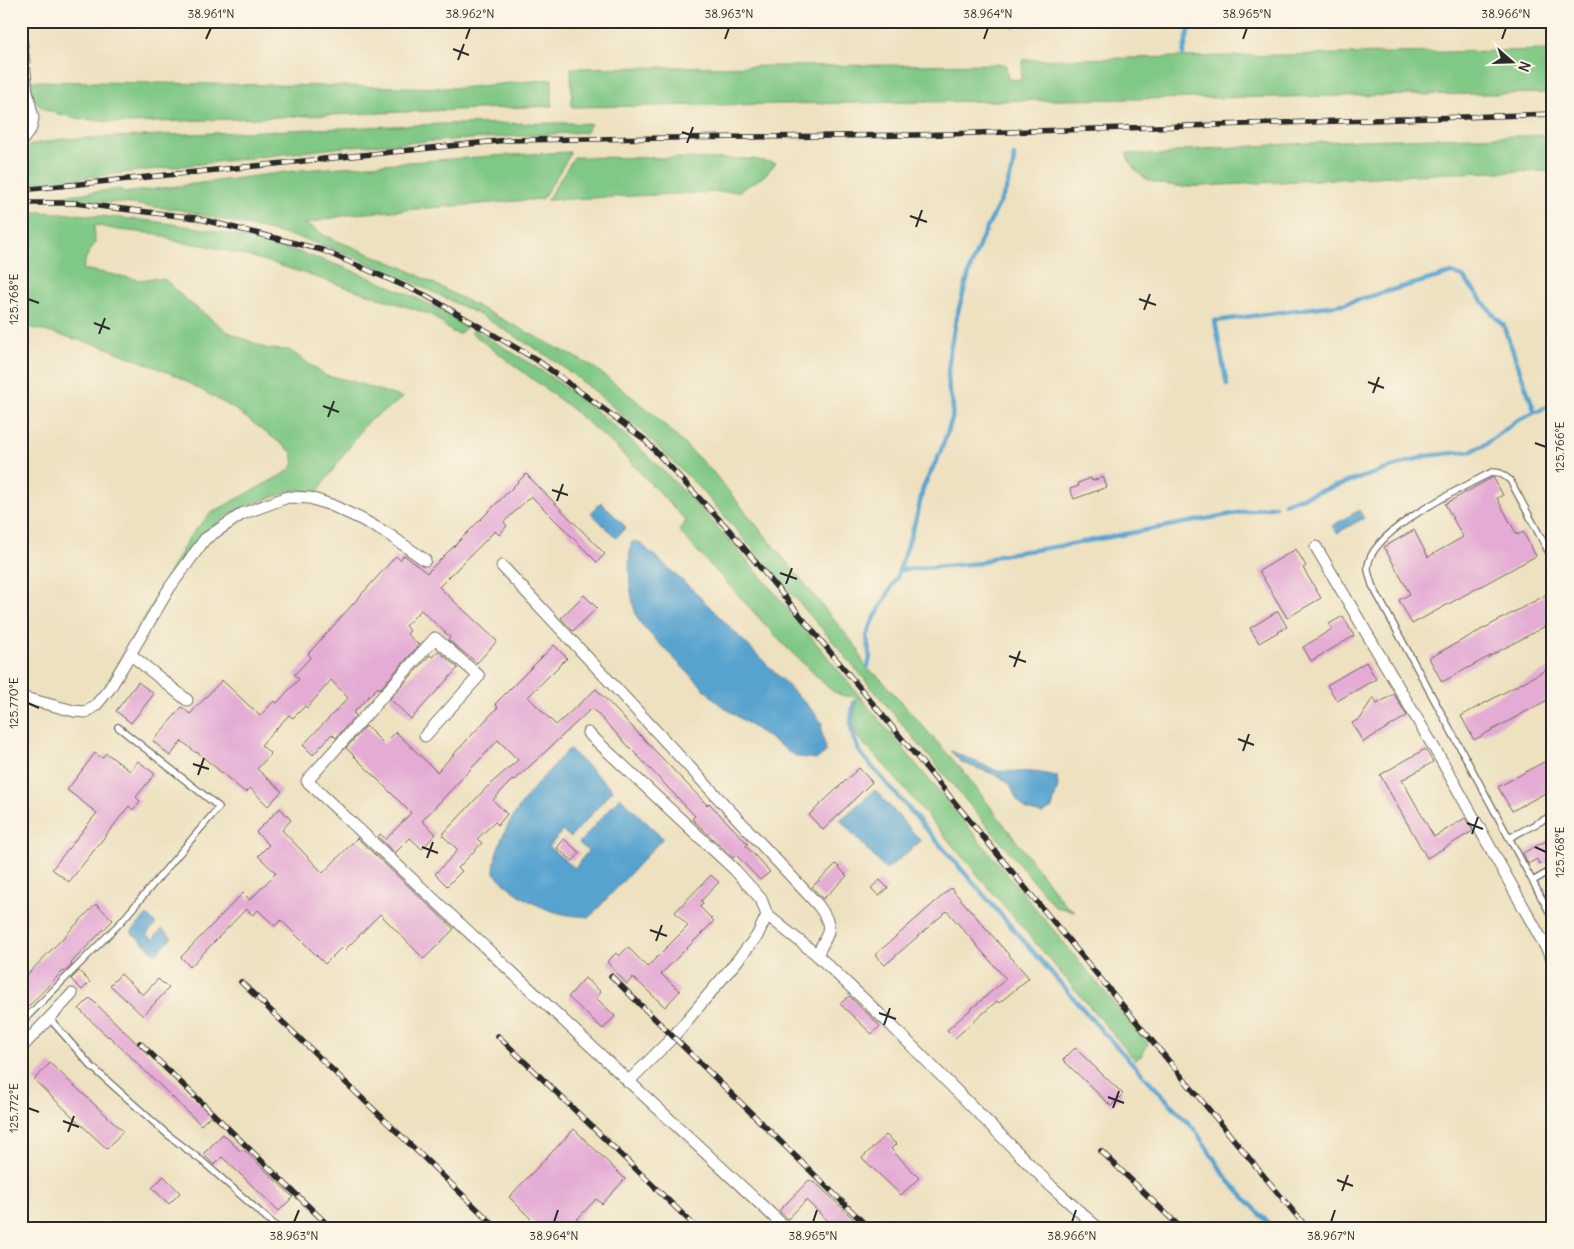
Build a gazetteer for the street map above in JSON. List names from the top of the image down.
{
  "north": "right",
  "coordinates": [
    "38.961°N",
    "38.962°N",
    "38.963°N",
    "38.964°N",
    "38.965°N",
    "38.966°N",
    "125.768°E",
    "125.766°E",
    "125.770°E",
    "125.772°E",
    "38.967°N"
  ]
}
